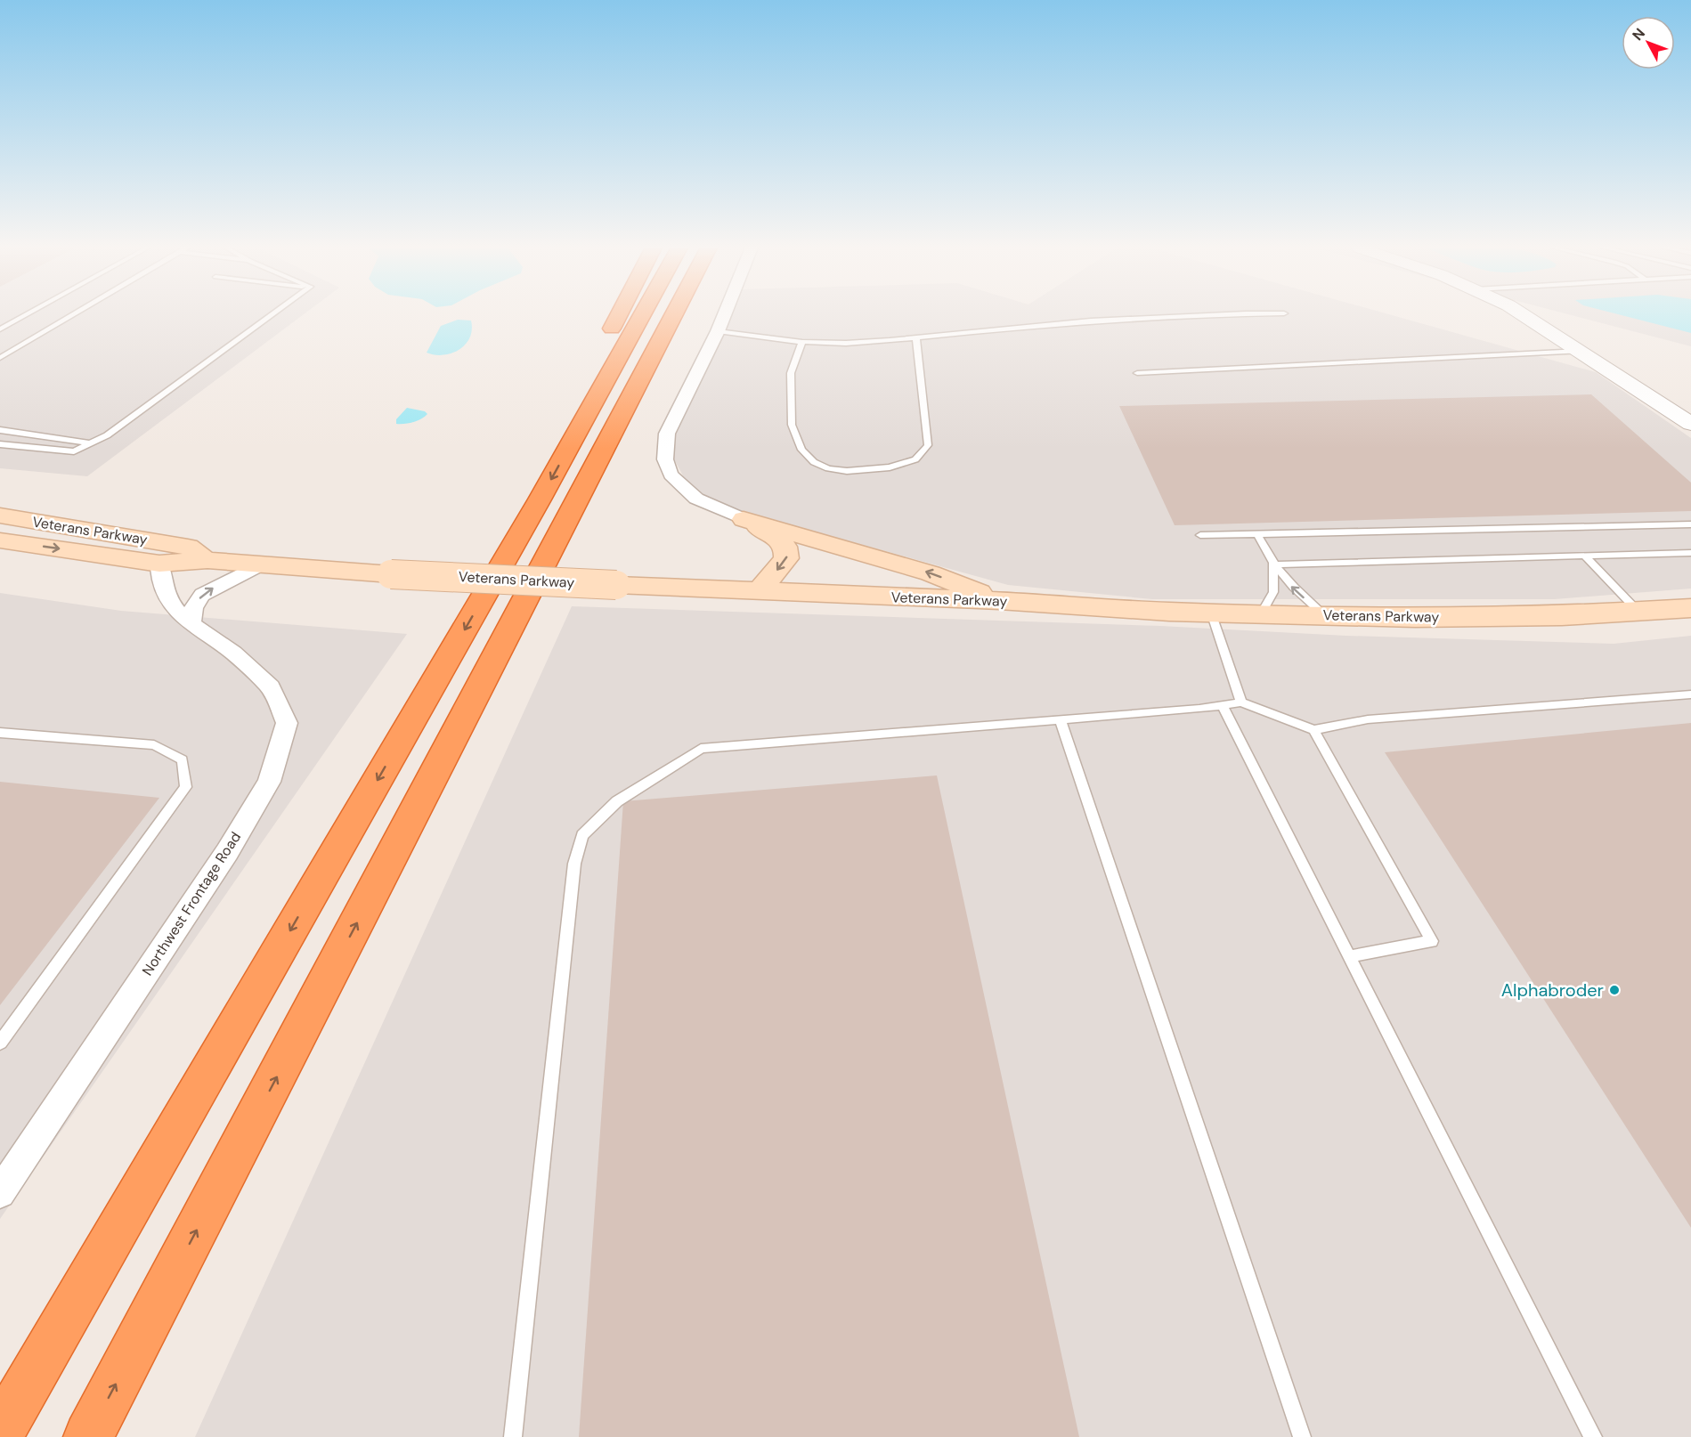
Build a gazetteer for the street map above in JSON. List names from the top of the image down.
{
  "streets": {
    "main road": ["Veterans Parkway"],
    "street": ["Northwest Frontage Road"]
  },
  "crossings": [
    ["Veterans Parkway", "Northwest Frontage Road"]
  ],
  "places": ["Alphabroder"],
  "north": "top left"
}
